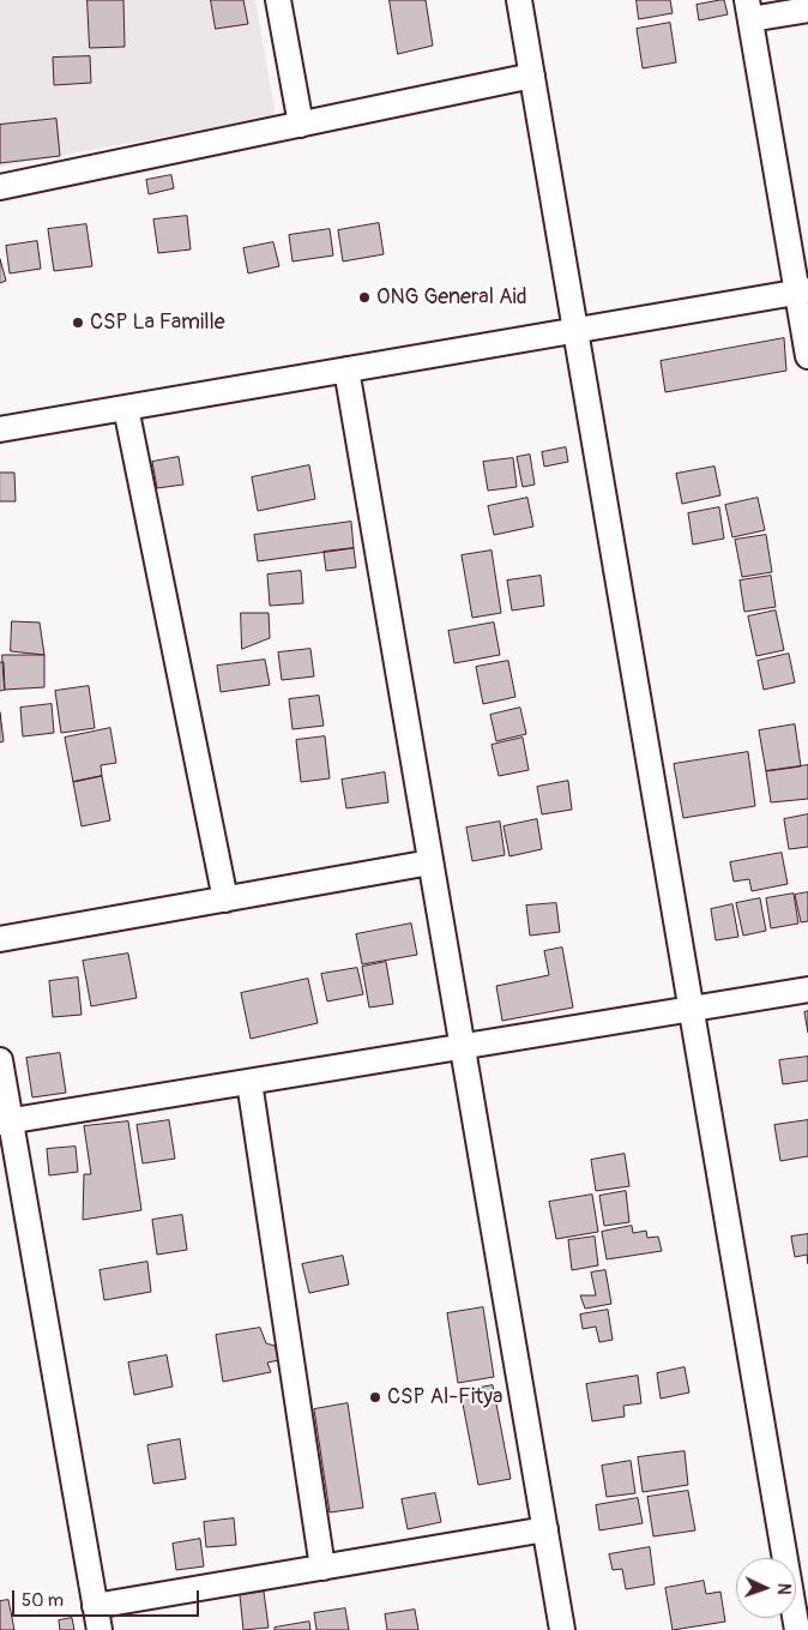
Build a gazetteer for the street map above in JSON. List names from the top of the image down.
{
  "places": ["ONG General Aid", "CSP La Famille", "CSP Al-Fitya"],
  "scale_bar": "50 m",
  "north": "right"
}
